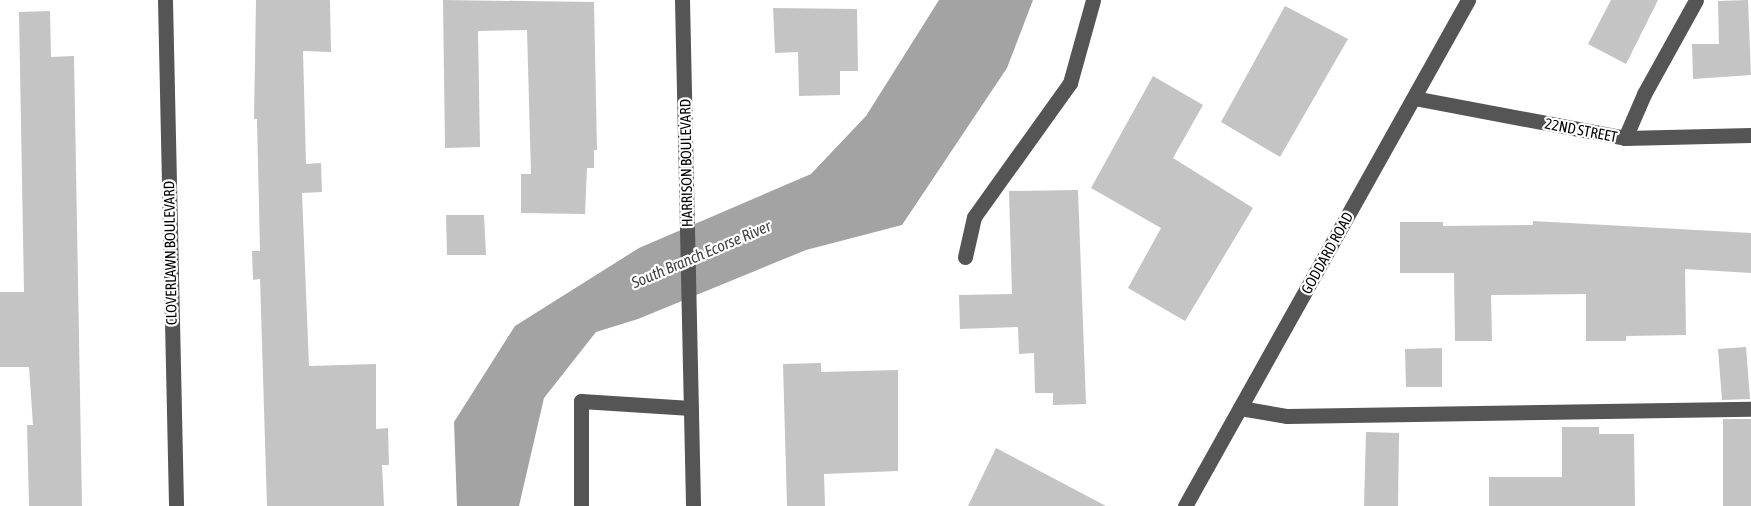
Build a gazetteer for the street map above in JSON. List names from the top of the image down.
{
  "streets": {
    "street": [
      "22ND STREET",
      "HARRISON BOULEVARD",
      "CLOVERLAWN BOULEVARD",
      "GODDARD ROAD"
    ]
  },
  "crossings": [
    ["22ND STREET", "GODDARD ROAD"]
  ],
  "water": ["South Branch Ecorse River"]
}
